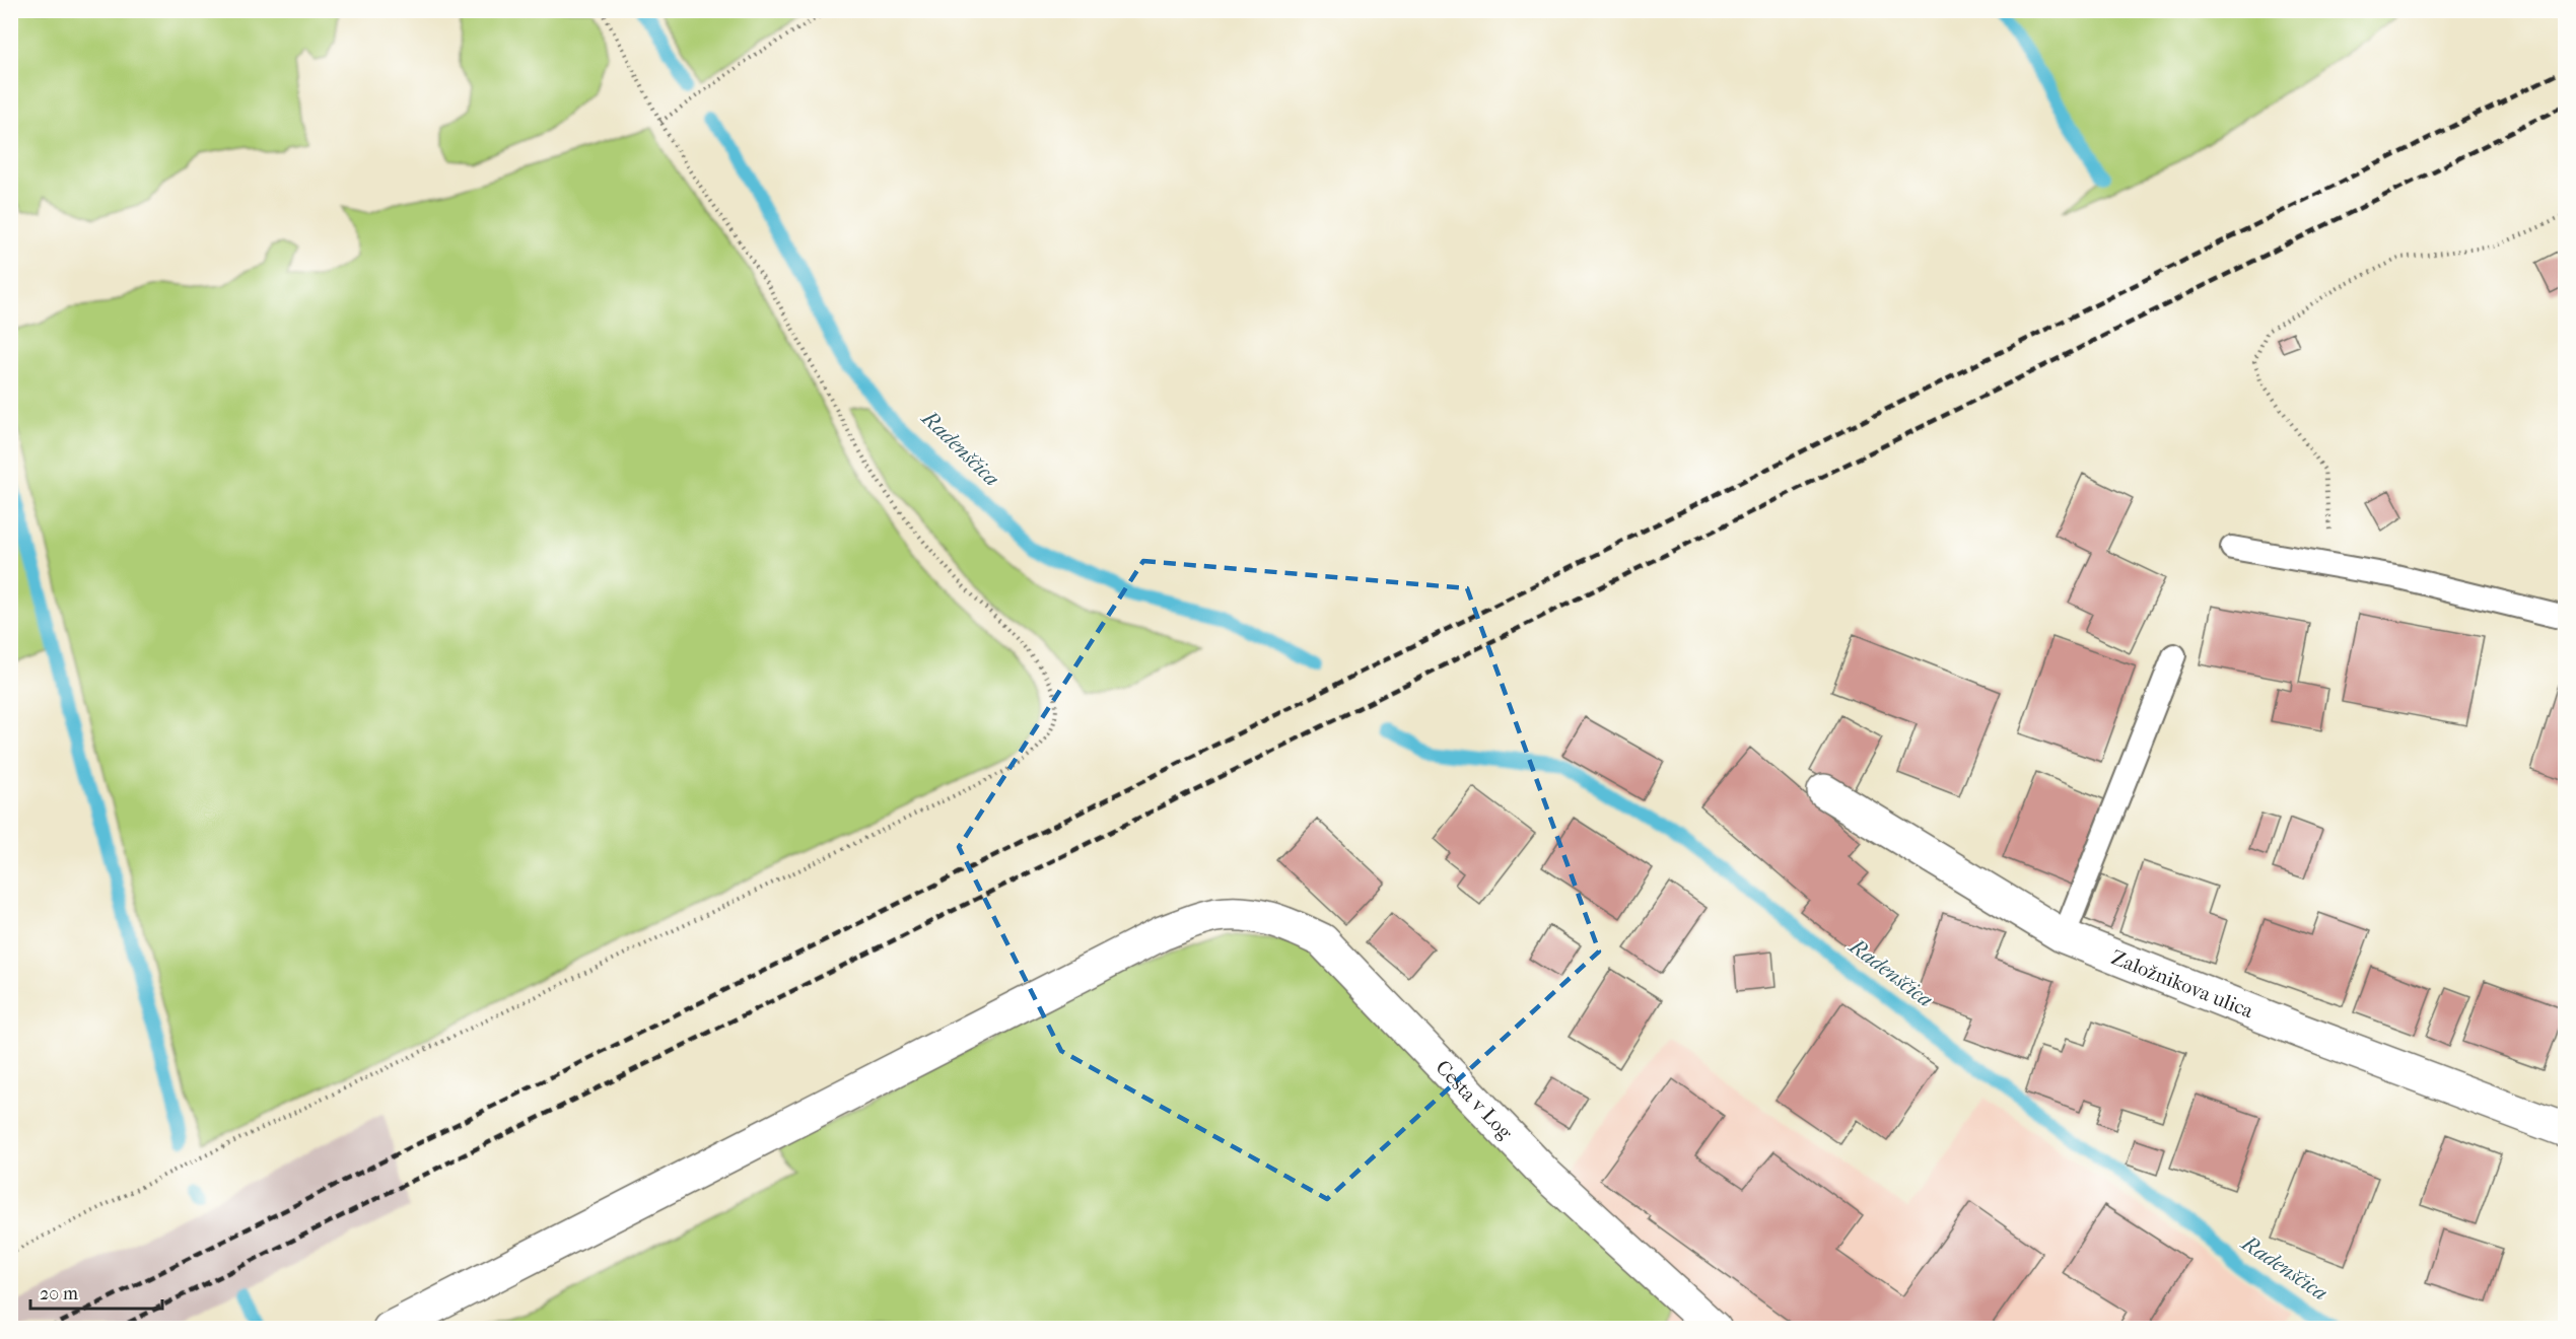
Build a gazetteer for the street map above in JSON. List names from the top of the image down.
{
  "streets": {
    "street": ["Založnikova ulica", "Cesta v Log"]
  },
  "water": ["Radenščica"],
  "scale_bar": "20 m"
}
